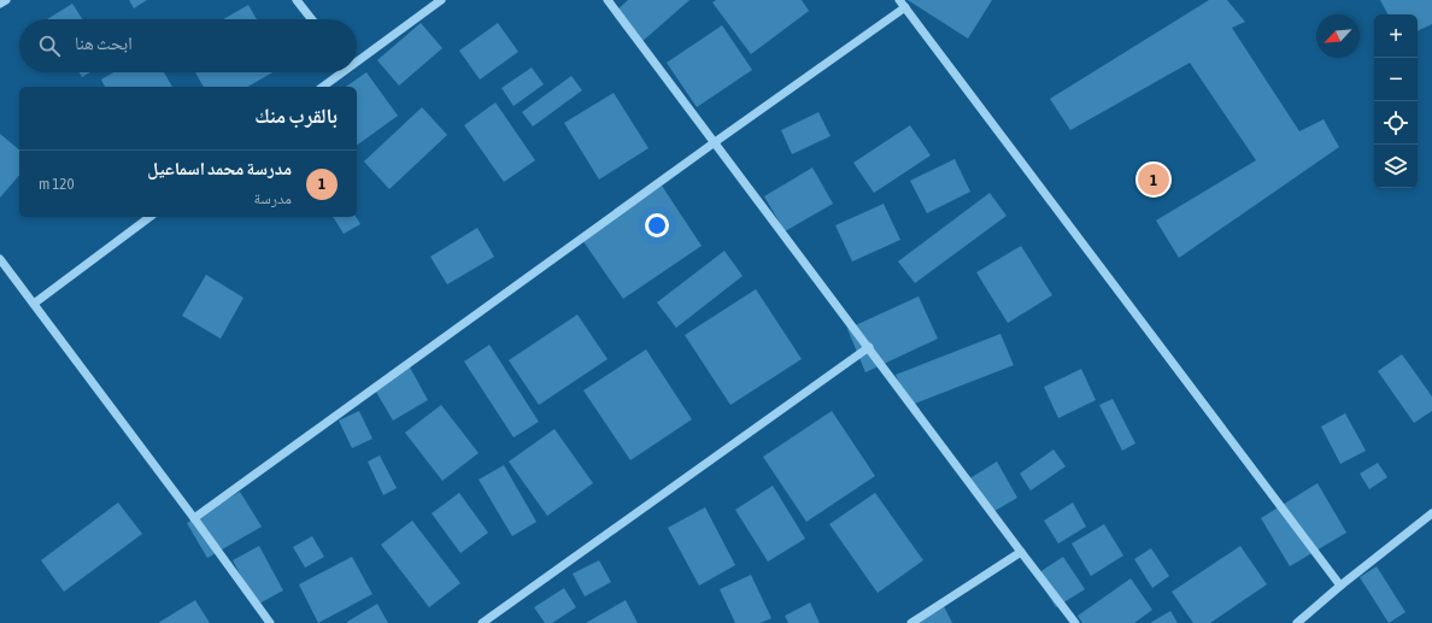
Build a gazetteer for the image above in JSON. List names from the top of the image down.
{
  "north": "bottom left",
  "page": {
    "map_buttons": ["+", "−"],
    "search": "ابحث هنا",
    "heading": "بالقرب منك",
    "list": [
      {
        "mark": "1",
        "name": "مدرسة محمد اسماعيل",
        "note": "مدرسة",
        "value": "120 m"
      }
    ],
    "pins": "1"
  }
}
